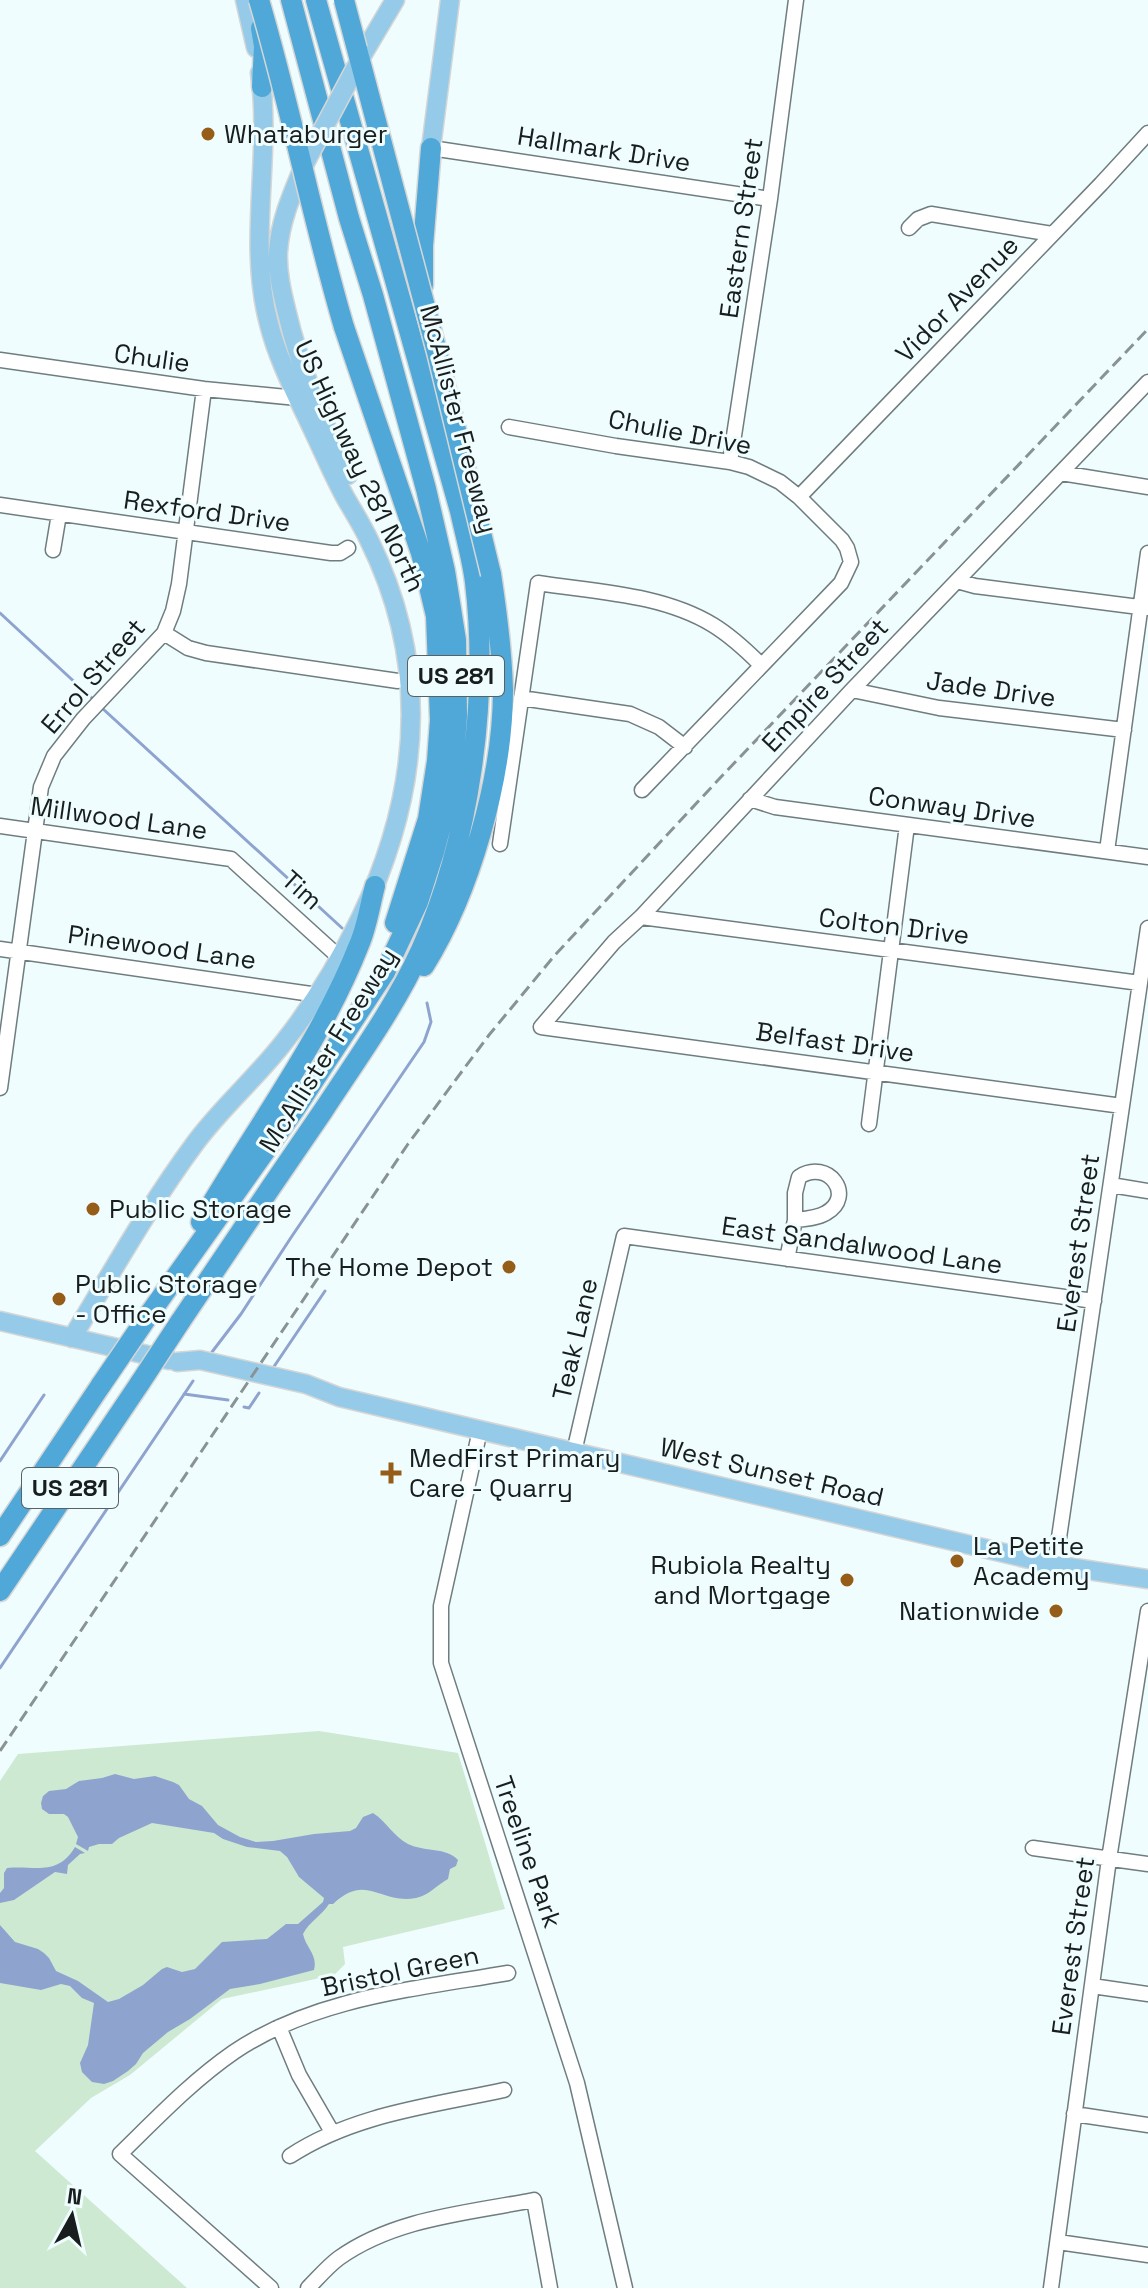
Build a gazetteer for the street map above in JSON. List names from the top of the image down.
{
  "streets": {
    "highway": ["McAllister Freeway", "US 281"],
    "main road": ["US Highway 281 North", "West Sunset Road"],
    "street": [
      "Hallmark Drive",
      "Eastern Street",
      "Vidor Avenue",
      "Chulie",
      "Chulie Drive",
      "Rexford Drive",
      "Errol Street",
      "Empire Street",
      "Jade Drive",
      "Conway Drive",
      "Millwood Lane",
      "Tim",
      "Colton Drive",
      "Pinewood Lane",
      "Belfast Drive",
      "Everest Street",
      "East Sandalwood Lane",
      "Teak Lane",
      "Treeline Park",
      "Bristol Green"
    ]
  },
  "crossings": [
    ["Hallmark Drive", "Eastern Street"],
    ["Eastern Street", "Chulie Drive"],
    ["Vidor Avenue", "Chulie Drive"],
    ["Chulie", "US Highway 281 North"],
    ["Chulie", "Errol Street"],
    ["US Highway 281 North", "Tim"],
    ["US Highway 281 North", "Pinewood Lane"],
    ["US Highway 281 North", "West Sunset Road"],
    ["Rexford Drive", "Errol Street"],
    ["Errol Street", "Millwood Lane"],
    ["Errol Street", "Pinewood Lane"],
    ["Empire Street", "Jade Drive"],
    ["Empire Street", "Conway Drive"],
    ["Empire Street", "Colton Drive"],
    ["Empire Street", "Belfast Drive"],
    ["Millwood Lane", "Tim"],
    ["Colton Drive", "Everest Street"],
    ["Belfast Drive", "Everest Street"],
    ["Everest Street", "East Sandalwood Lane"],
    ["Everest Street", "West Sunset Road"],
    ["East Sandalwood Lane", "Teak Lane"],
    ["Teak Lane", "West Sunset Road"],
    ["West Sunset Road", "Treeline Park"]
  ],
  "places": {
    "other": [
      "Whataburger",
      "Public Storage",
      "The Home Depot",
      "Public Storage - Office",
      "La Petite Academy",
      "Rubiola Realty and Mortgage",
      "Nationwide"
    ],
    "health": ["MedFirst Primary Care - Quarry"]
  },
  "north": "top"
}
